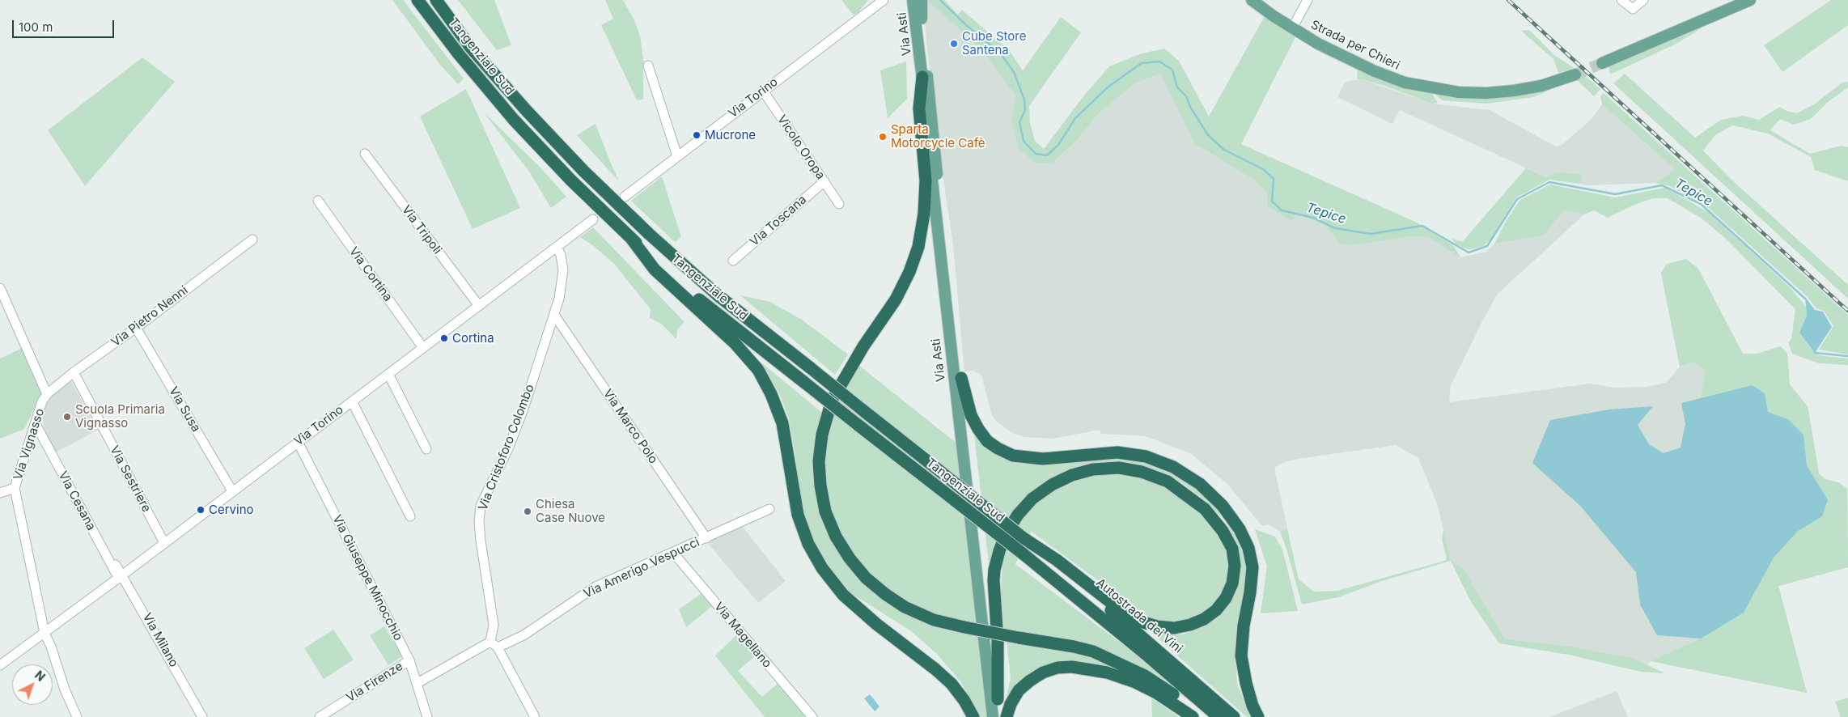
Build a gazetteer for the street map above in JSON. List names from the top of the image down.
{
  "streets": {
    "highway": ["Tangenziale Sud", "Autostrada dei Vini"],
    "main road": ["Via Asti", "Strada per Chieri"],
    "street": [
      "Via Torino",
      "Vicolo Oropa",
      "Via Toscana",
      "Via Tripoli",
      "Via Cortina",
      "Via Pietro Nenni",
      "Via Susa",
      "Via Marco Polo",
      "Via Vignasso",
      "Via Cristoforo Colombo",
      "Via Sestriere",
      "Via Cesana",
      "Via Amerigo Vespucci",
      "Via Giuseppe Minocchio",
      "Via Magellano",
      "Via Milano",
      "Via Firenze"
    ]
  },
  "crossings": [
    ["Tangenziale Sud", "Autostrada dei Vini"],
    ["Via Torino", "Vicolo Oropa"],
    ["Via Torino", "Via Tripoli"],
    ["Via Torino", "Via Cortina"],
    ["Via Torino", "Via Susa"],
    ["Via Torino", "Via Vignasso"],
    ["Via Torino", "Via Cristoforo Colombo"],
    ["Via Torino", "Via Sestriere"],
    ["Via Torino", "Via Cesana"],
    ["Via Torino", "Via Giuseppe Minocchio"],
    ["Via Torino", "Via Milano"],
    ["Vicolo Oropa", "Via Toscana"],
    ["Via Pietro Nenni", "Via Susa"],
    ["Via Pietro Nenni", "Via Vignasso"],
    ["Via Pietro Nenni", "Via Sestriere"],
    ["Via Marco Polo", "Via Cristoforo Colombo"],
    ["Via Marco Polo", "Via Amerigo Vespucci"],
    ["Via Vignasso", "Via Cesana"],
    ["Via Cristoforo Colombo", "Via Amerigo Vespucci"],
    ["Via Cesana", "Via Milano"],
    ["Via Amerigo Vespucci", "Via Magellano"],
    ["Via Giuseppe Minocchio", "Via Firenze"]
  ],
  "water": ["Tepice"],
  "places": [
    "Cube Store Santena",
    "Mucrone",
    "Sparta Motorcycle Cafè",
    "Cortina",
    "Scuola Primaria Vignasso",
    "Cervino",
    "Chiesa Case Nuove"
  ],
  "scale_bar": "100 m",
  "north": "top right"
}
